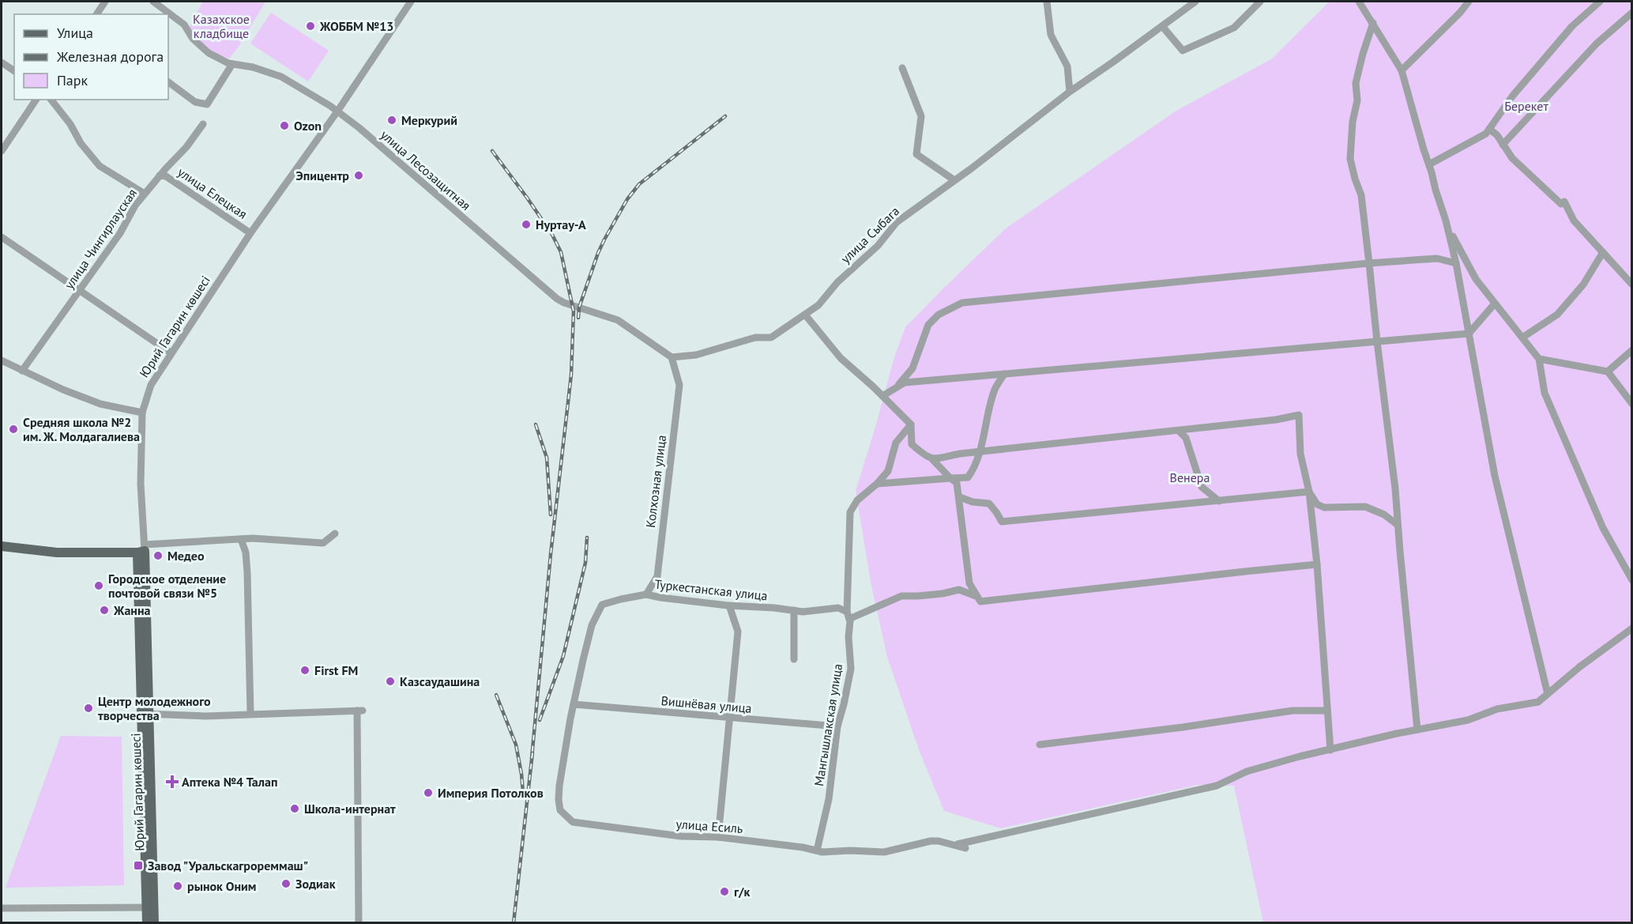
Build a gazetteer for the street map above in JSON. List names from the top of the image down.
{
  "streets": {
    "main road": ["Юрий Гагарин көшесі"],
    "street": [
      "улица Лесозащитная",
      "улица Елецкая",
      "улица Сыбага",
      "улица Чингирлауская",
      "Колхозная улица",
      "Туркестанская улица",
      "Вишнёвая улица",
      "Мангышлакская улица",
      "улица Есиль"
    ]
  },
  "crossings": [
    ["улица Лесозащитная", "улица Сыбага"],
    ["улица Лесозащитная", "Юрий Гагарин көшесі"],
    ["улица Лесозащитная", "Колхозная улица"],
    ["улица Елецкая", "улица Чингирлауская"],
    ["улица Елецкая", "Юрий Гагарин көшесі"],
    ["улица Сыбага", "Колхозная улица"],
    ["Колхозная улица", "Туркестанская улица"],
    ["Туркестанская улица", "Вишнёвая улица"],
    ["Туркестанская улица", "Мангышлакская улица"],
    ["Туркестанская улица", "улица Есиль"],
    ["Вишнёвая улица", "Мангышлакская улица"],
    ["Вишнёвая улица", "улица Есиль"],
    ["Мангышлакская улица", "улица Есиль"]
  ],
  "parks": ["Казахское кладбище", "Берекет", "Венера"],
  "places": {
    "other": [
      "ЖОББМ №13",
      "Меркурий",
      "Ozon",
      "Эпицентр",
      "Нуртау-А",
      "Средняя школа №2 им. Ж. Молдагалиева",
      "Медео",
      "Городское отделение почтовой связи №5",
      "Жанна",
      "First FM",
      "Казсаудашина",
      "Центр молодежного творчества",
      "Империя Потолков",
      "Школа-интернат",
      "Зодиак",
      "рынок Оним",
      "г/к"
    ],
    "health": ["Аптека №4 Талап"],
    "transit": ["Завод \"Уральскагрореммаш\""]
  },
  "legend": ["Улица", "Железная дорога", "Парк"]
}
